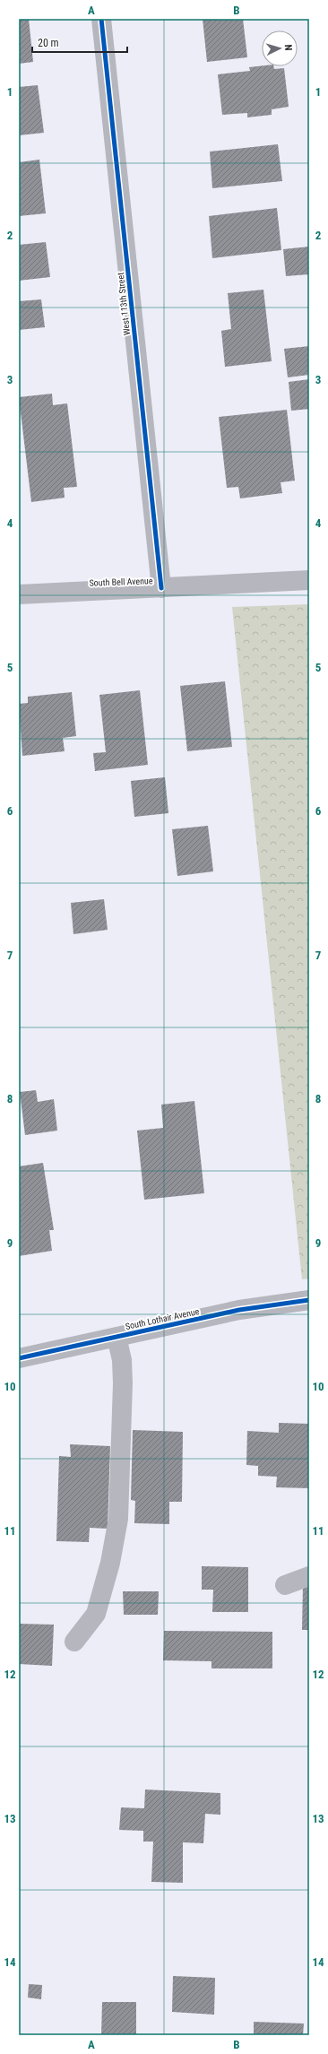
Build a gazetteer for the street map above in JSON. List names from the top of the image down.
{
  "streets": {
    "street": ["West 113th Street", "South Bell Avenue", "South Lothair Avenue"]
  },
  "crossings": [
    ["West 113th Street", "South Bell Avenue"]
  ],
  "scale_bar": "20 m",
  "north": "right",
  "grid": {
    "columns": ["A", "B"],
    "rows": [
      "1",
      "2",
      "3",
      "4",
      "5",
      "6",
      "7",
      "8",
      "9",
      "10",
      "11",
      "12",
      "13",
      "14"
    ]
  }
}
